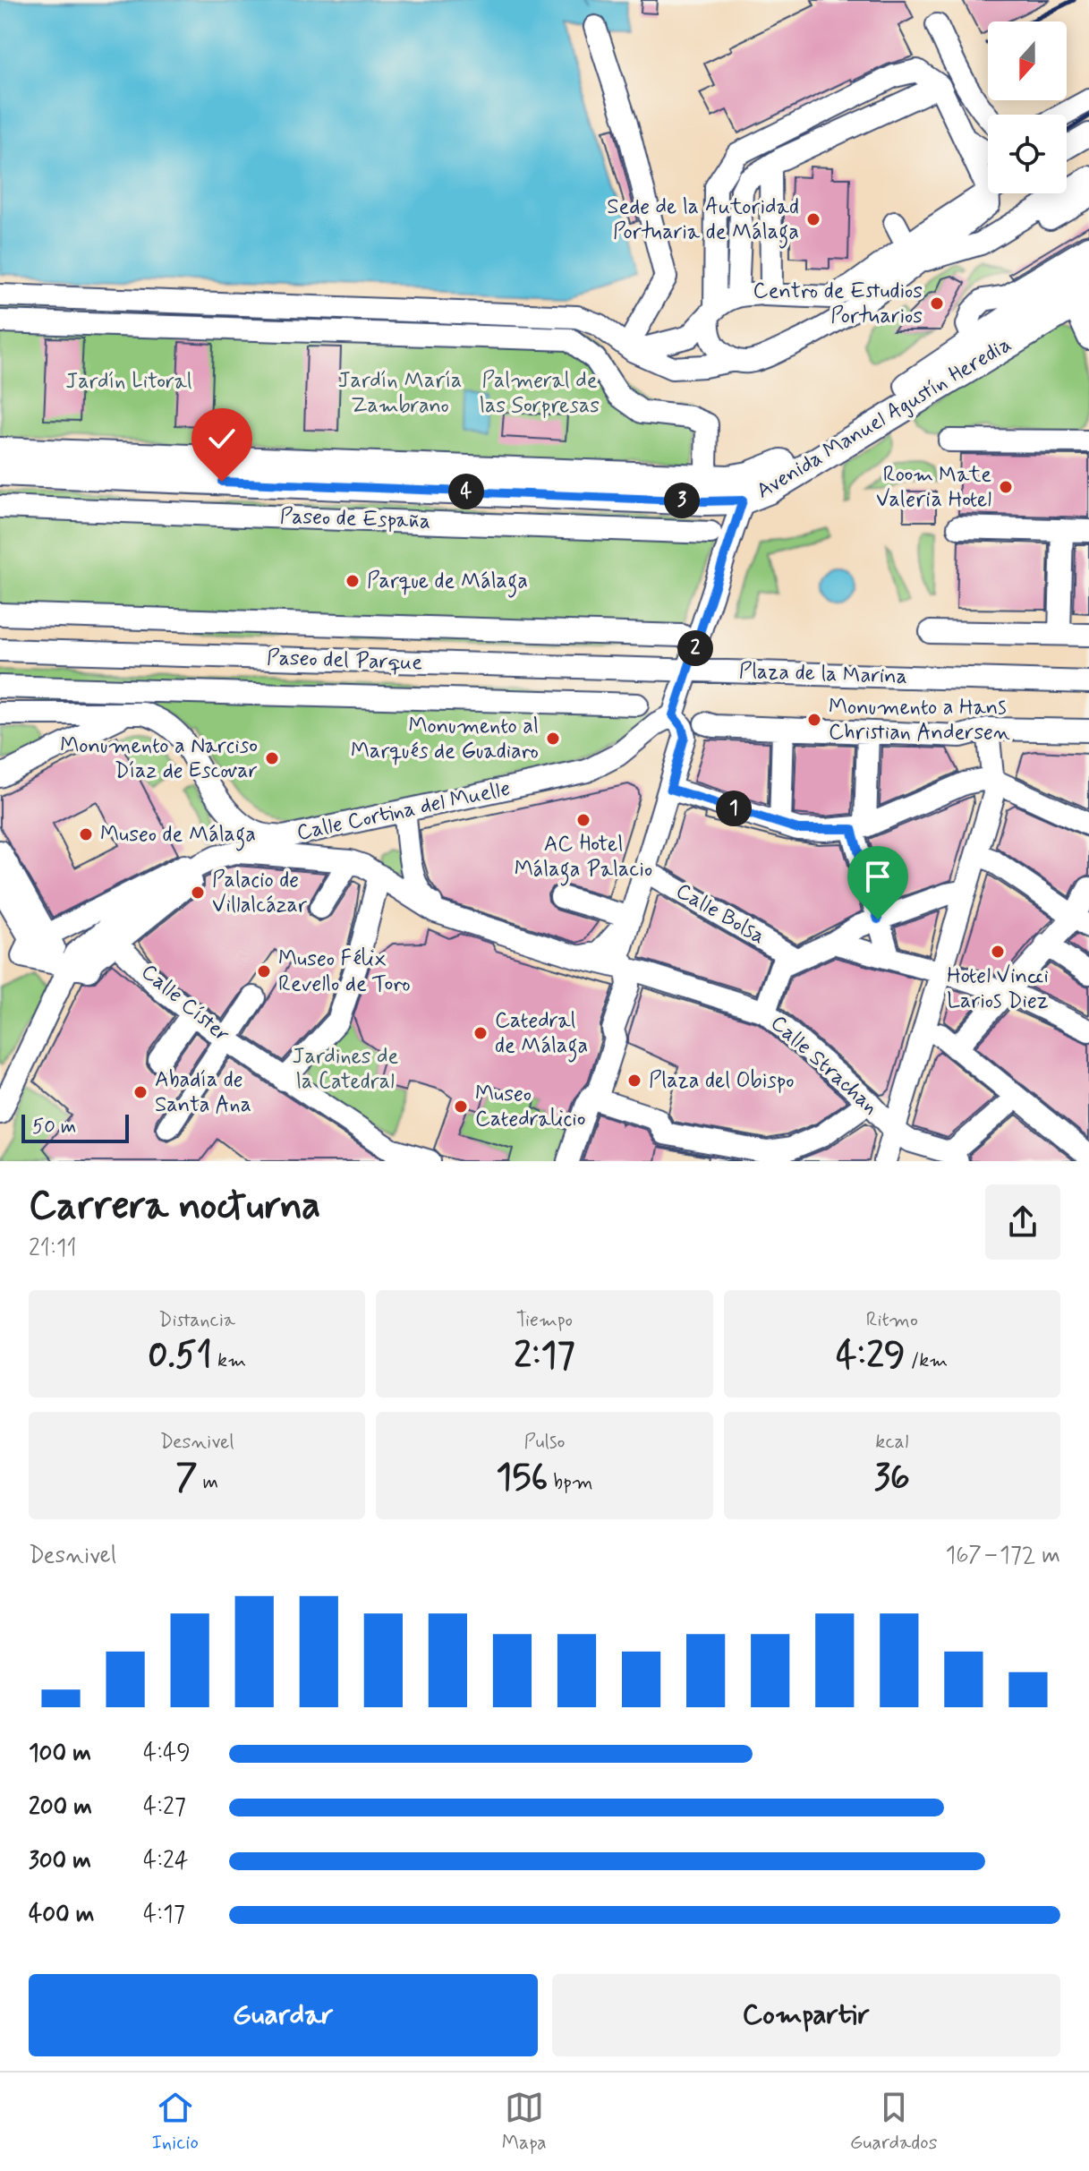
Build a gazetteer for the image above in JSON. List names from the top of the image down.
{
  "streets": {
    "main road": ["Avenida Manuel Agustín Heredia"],
    "street": [
      "Paseo de España",
      "Paseo del Parque",
      "Plaza de la Marina",
      "Calle Cortina del Muelle",
      "Calle Bolsa",
      "Calle Císter",
      "Calle Strachan"
    ]
  },
  "crossings": [
    ["Paseo del Parque", "Plaza de la Marina"],
    ["Calle Cortina del Muelle", "Calle Strachan"]
  ],
  "parks": [
    "Jardín María Zambrano",
    "Palmeral de las Sorpresas",
    "Jardín Litoral",
    "Jardines de la Catedral"
  ],
  "places": [
    "Sede de la Autoridad Portuaria de Málaga",
    "Centro de Estudios Portuarios",
    "Room Mate Valeria Hotel",
    "Parque de Málaga",
    "Monumento a Hans Christian Andersen",
    "Monumento al Marqués de Guadiaro",
    "Monumento a Narciso Díaz de Escovar",
    "AC Hotel Málaga Palacio",
    "Museo de Málaga",
    "Palacio de Villalcázar",
    "Hotel Vincci Larios Diez",
    "Museo Félix Revello de Toro",
    "Catedral de Málaga",
    "Plaza del Obispo",
    "Abadía de Santa Ana",
    "Museo Catedralicio"
  ],
  "scale_bar": "50 m",
  "north": "bottom",
  "page": {
    "pins": [
      "4",
      "3",
      "2",
      "1"
    ],
    "scale": "50 m",
    "heading": ["Carrera nocturna", "21:11"],
    "stats": [
      ["Distancia", "0.51 km"],
      ["Tiempo", "2:17"],
      ["Ritmo", "4:29 /km"],
      ["Desnivel", "7 m"],
      ["Pulso", "156 bpm"],
      ["kcal", "36"]
    ],
    "chart": ["Desnivel", "167–172 m"],
    "list": [
      {
        "name": "100 m",
        "note": "4:49"
      },
      {
        "name": "200 m",
        "note": "4:27"
      },
      {
        "name": "300 m",
        "note": "4:24"
      },
      {
        "name": "400 m",
        "note": "4:17"
      }
    ],
    "buttons": ["Guardar", "Compartir"],
    "tabs": ["Inicio", "Mapa", "Guardados"]
  }
}
